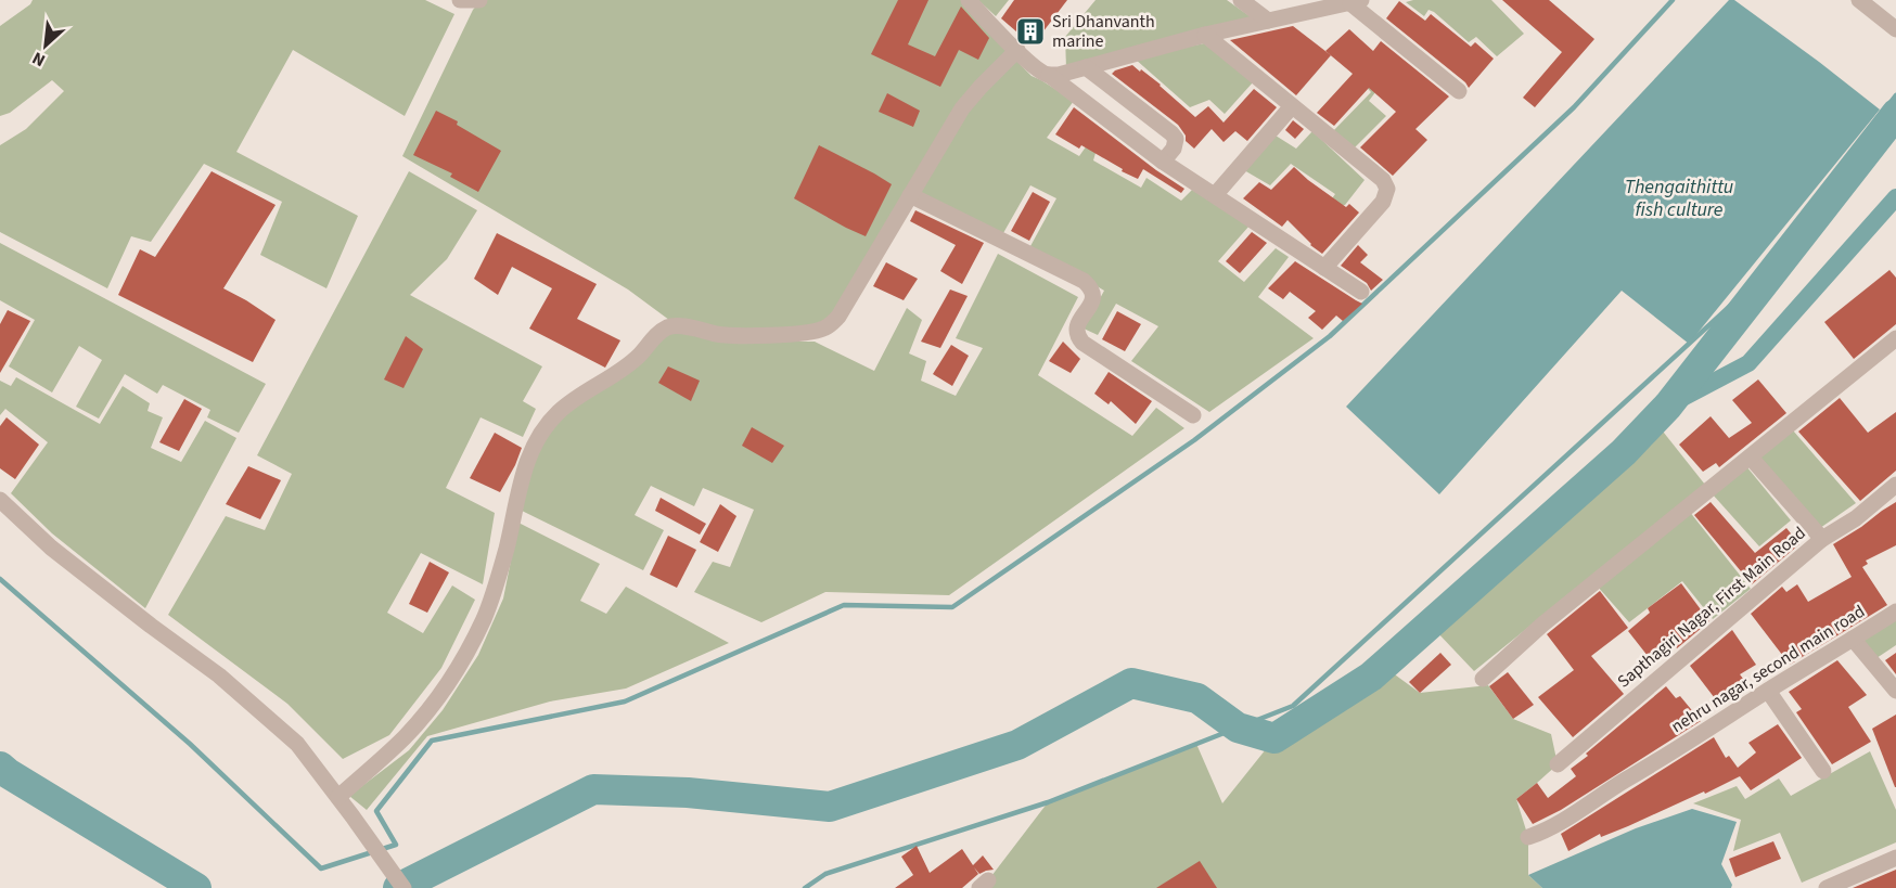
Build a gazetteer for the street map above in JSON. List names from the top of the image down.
{
  "streets": {
    "street": ["Sapthagiri Nagar, First Main Road", "nehru nagar, second main road"]
  },
  "water": ["Thengaithittu fish culture"],
  "places": {
    "building": ["Sri Dhanvanth marine"]
  },
  "north": "bottom left"
}
